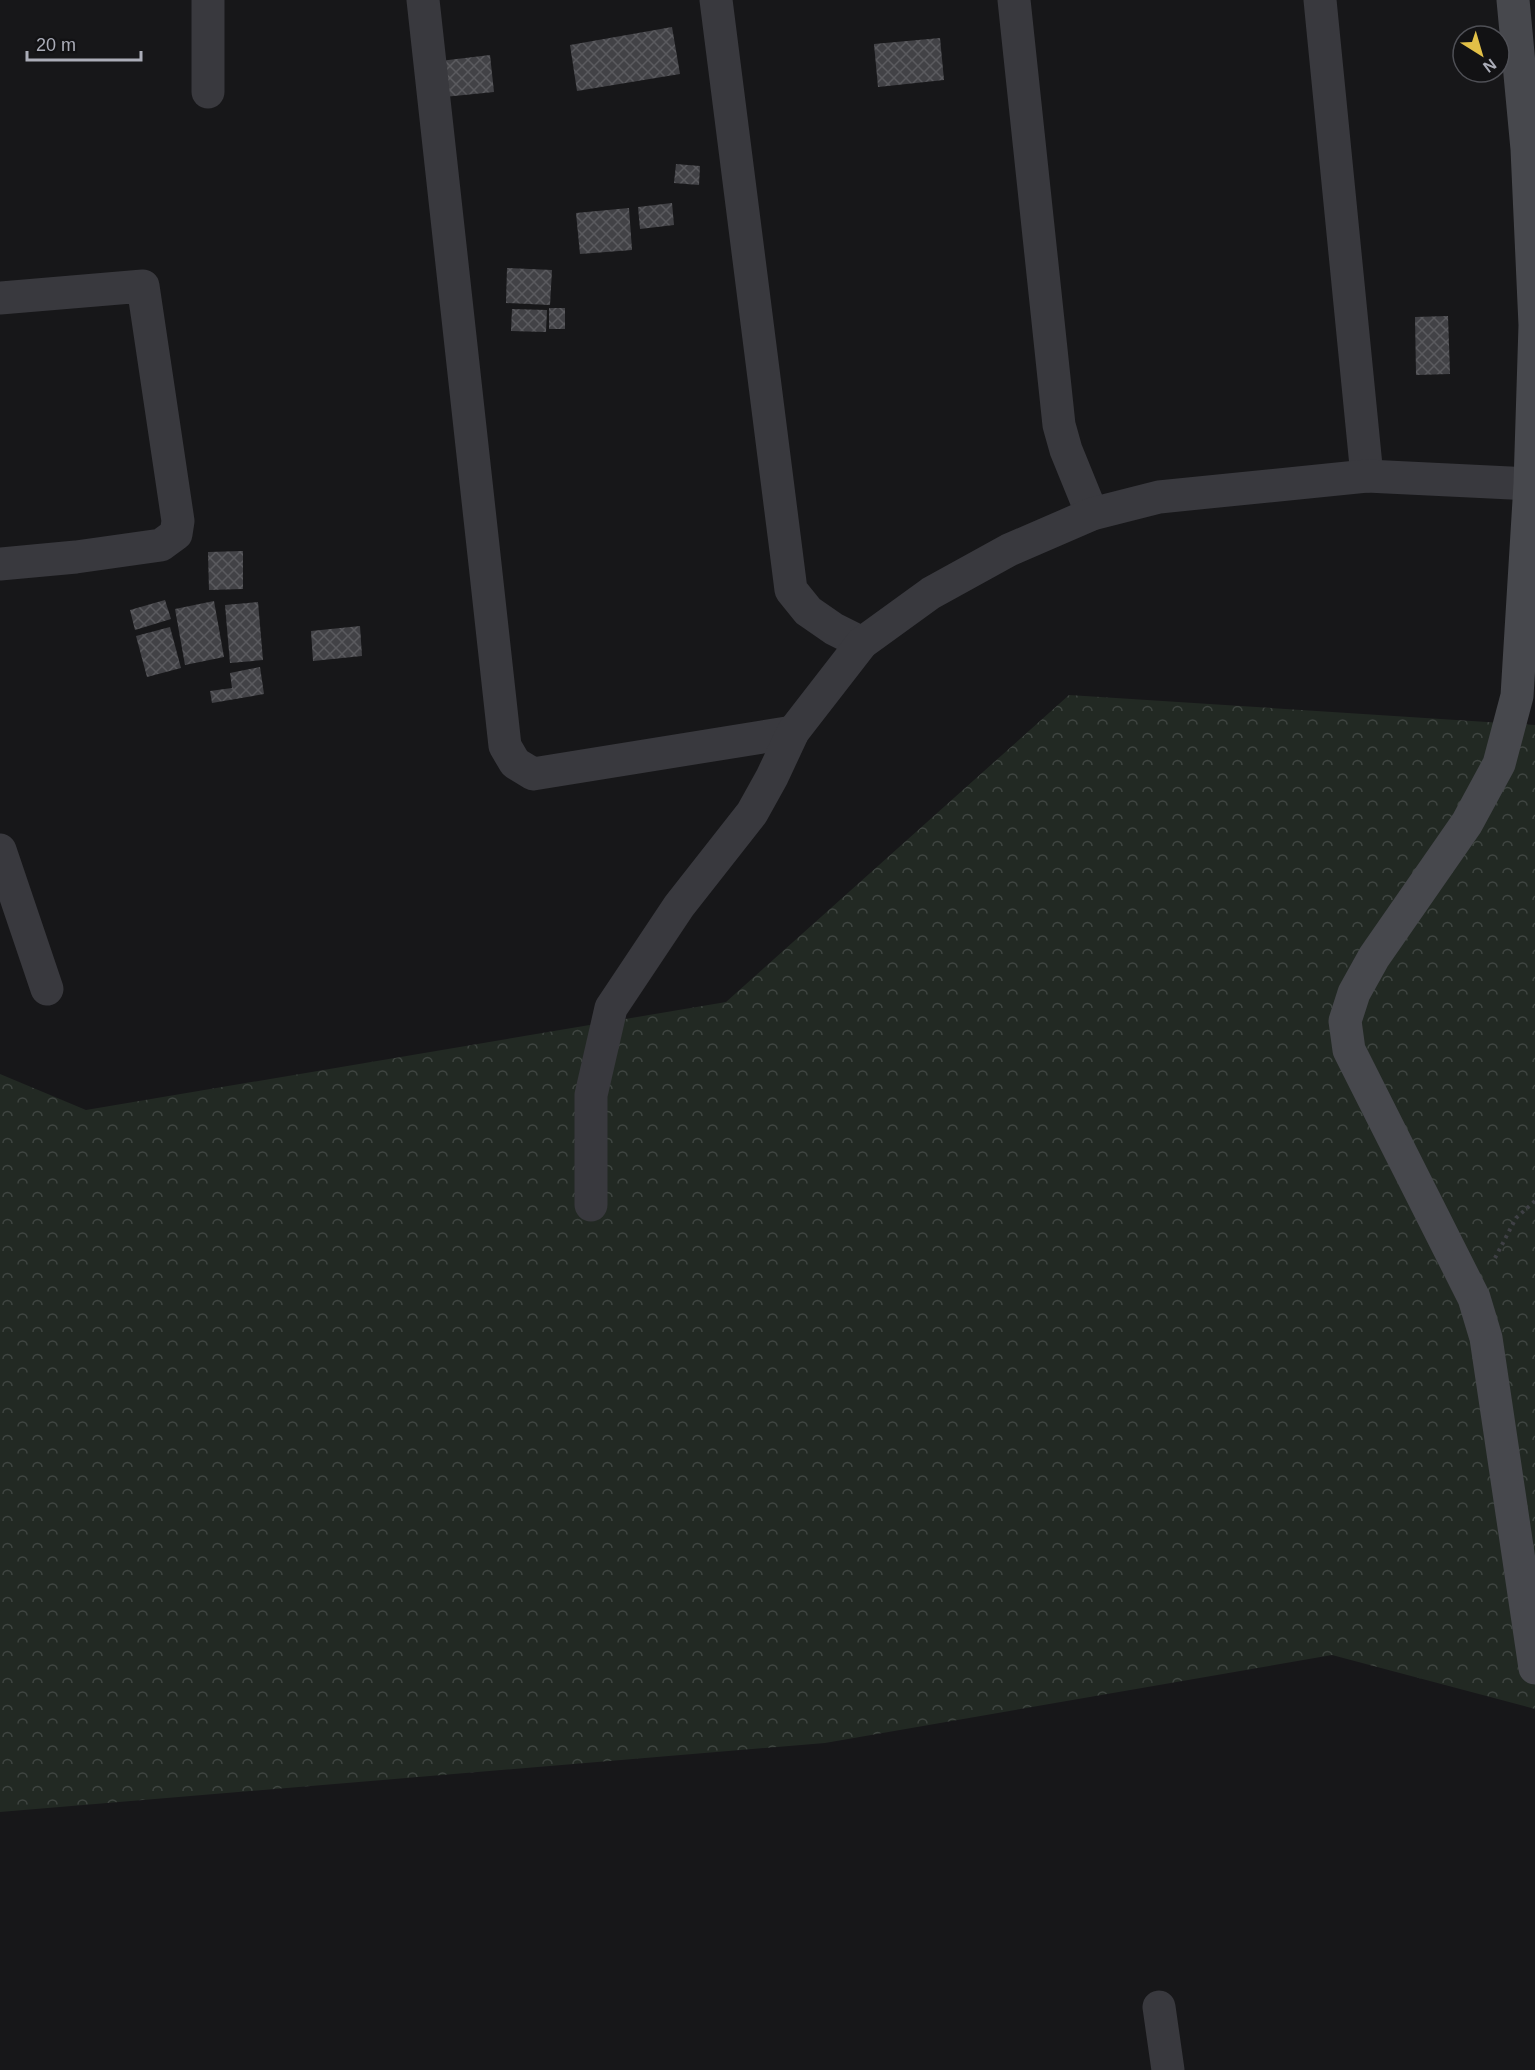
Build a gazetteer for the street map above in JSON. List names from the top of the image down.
{
  "scale_bar": "20 m",
  "north": "bottom right"
}
